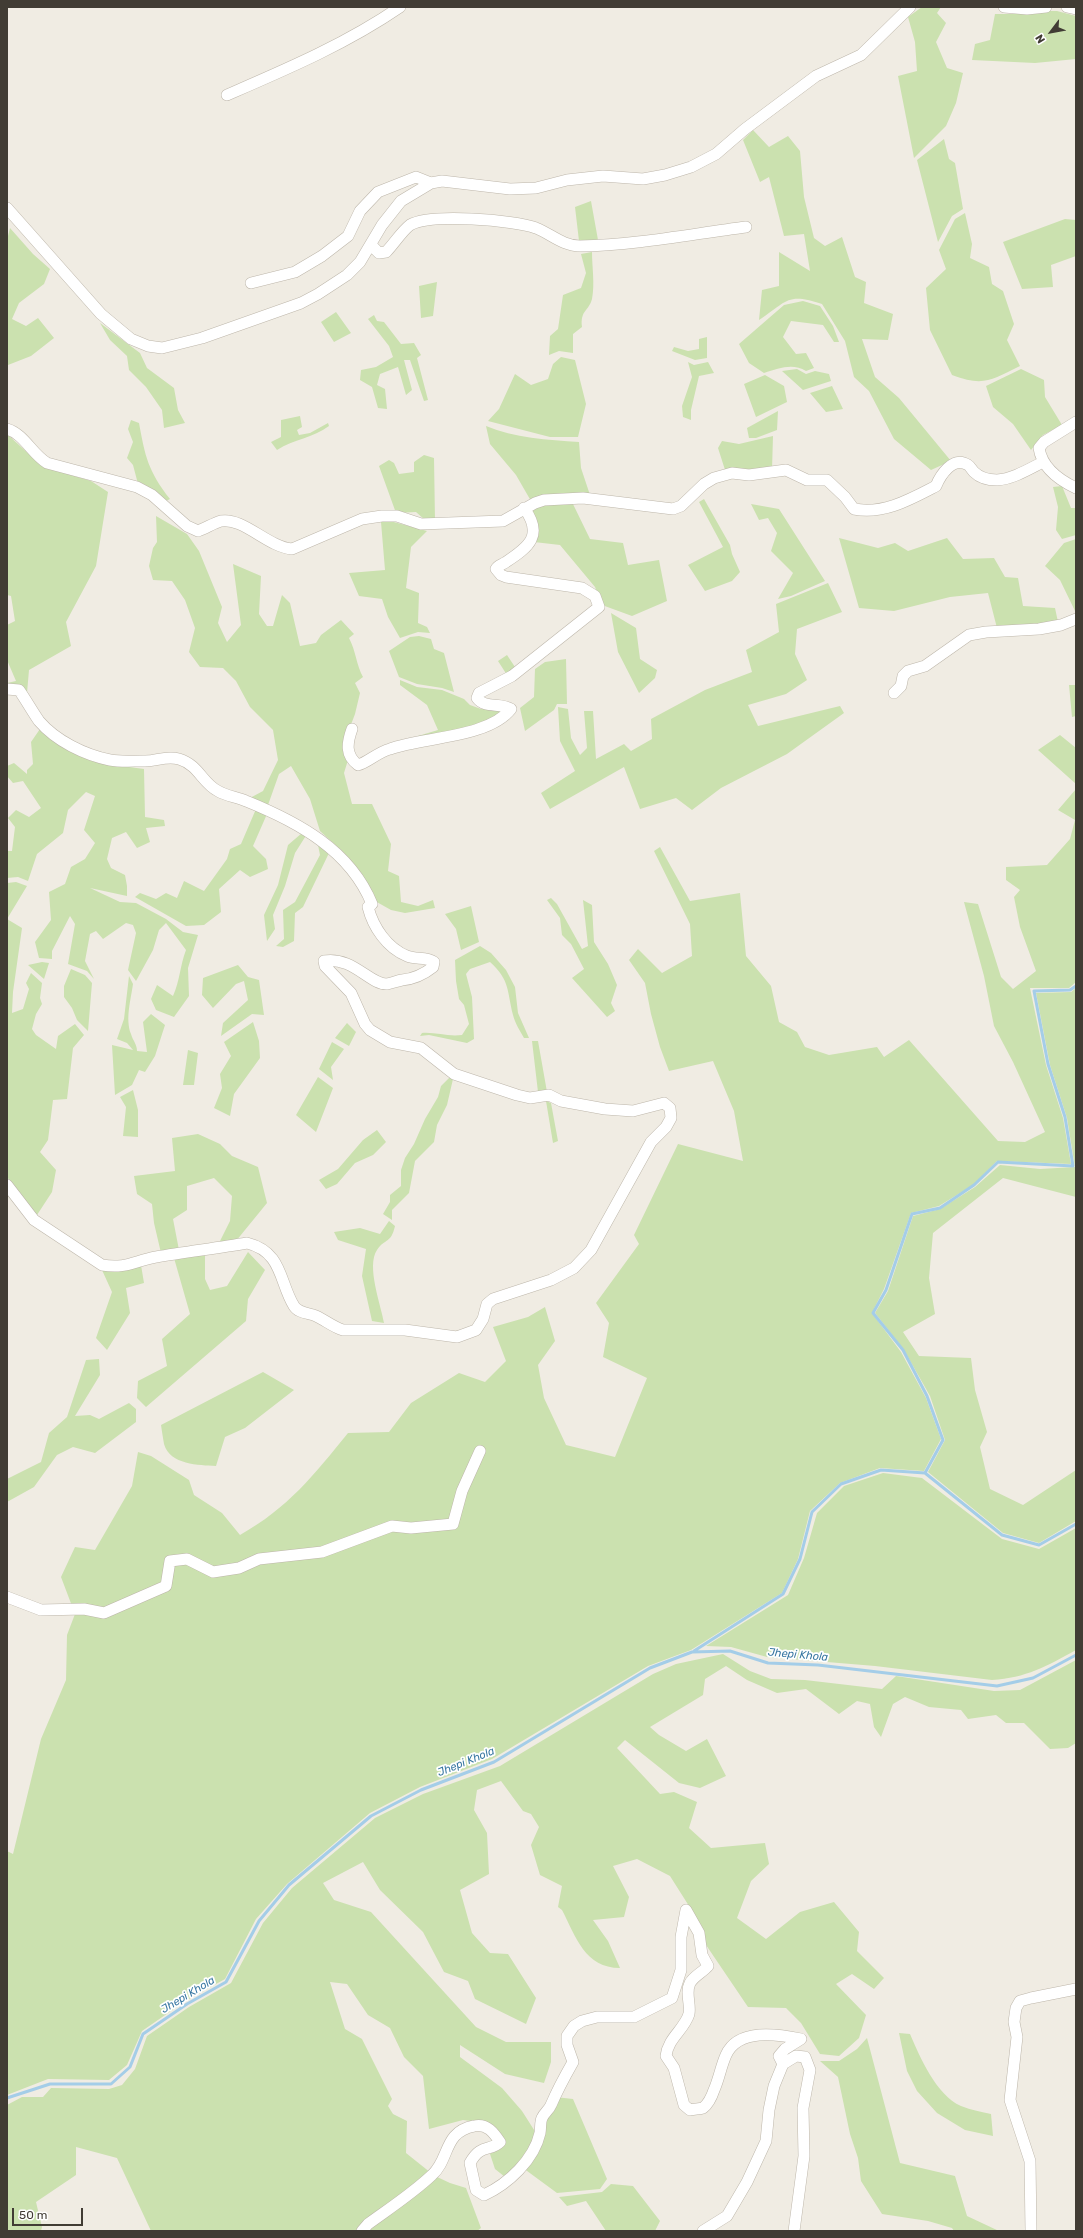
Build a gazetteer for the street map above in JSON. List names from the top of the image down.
{
  "water": ["Jhepi Khola"],
  "scale_bar": "50 m",
  "north": "bottom left"
}
